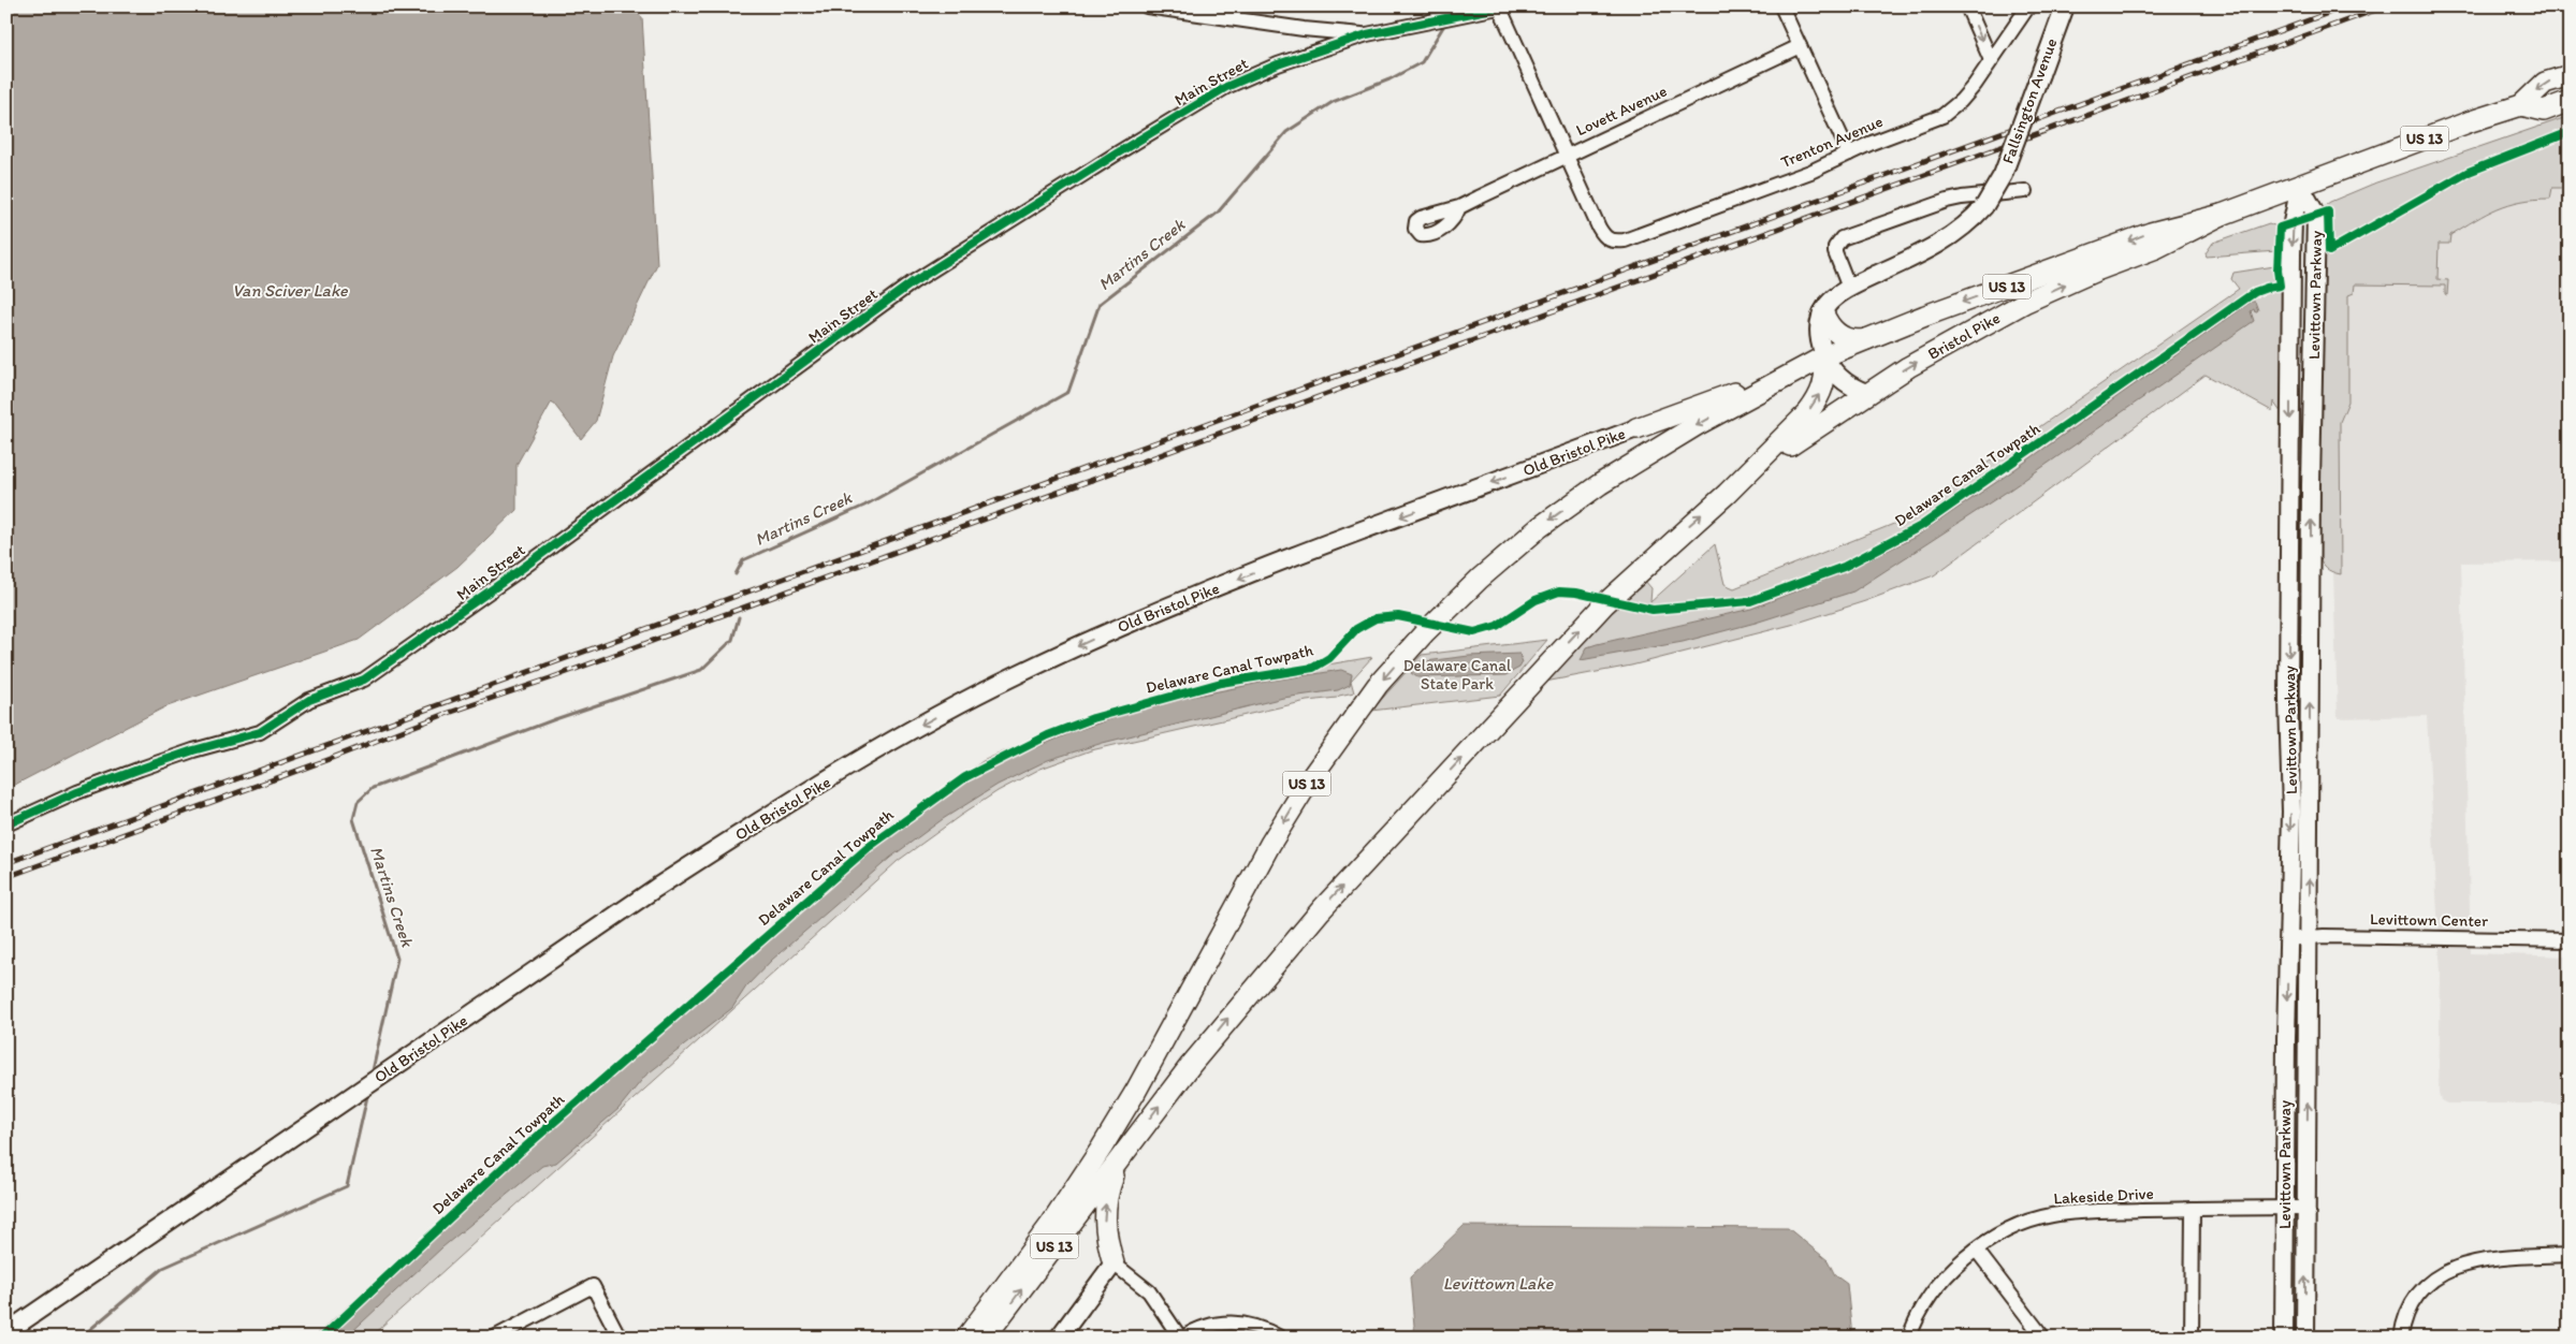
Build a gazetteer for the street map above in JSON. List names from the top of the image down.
{
  "streets": {
    "highway": ["US 13", "Bristol Pike"],
    "main road": ["Fallsington Avenue", "Levittown Parkway", "Old Bristol Pike"],
    "street": [
      "Main Street",
      "Lovett Avenue",
      "Trenton Avenue",
      "Levittown Center",
      "Lakeside Drive"
    ],
    "cycle path": ["Delaware Canal Towpath"]
  },
  "crossings": [
    ["Lovett Avenue", "Trenton Avenue"],
    ["US 13", "Bristol Pike"],
    ["Levittown Parkway", "Bristol Pike"],
    ["Levittown Parkway", "Levittown Center"],
    ["Levittown Parkway", "Lakeside Drive"]
  ],
  "one_way": ["Old Bristol Pike"],
  "water": ["Martins Creek", "Van Sciver Lake", "Levittown Lake"],
  "parks": ["Delaware Canal State Park"]
}
